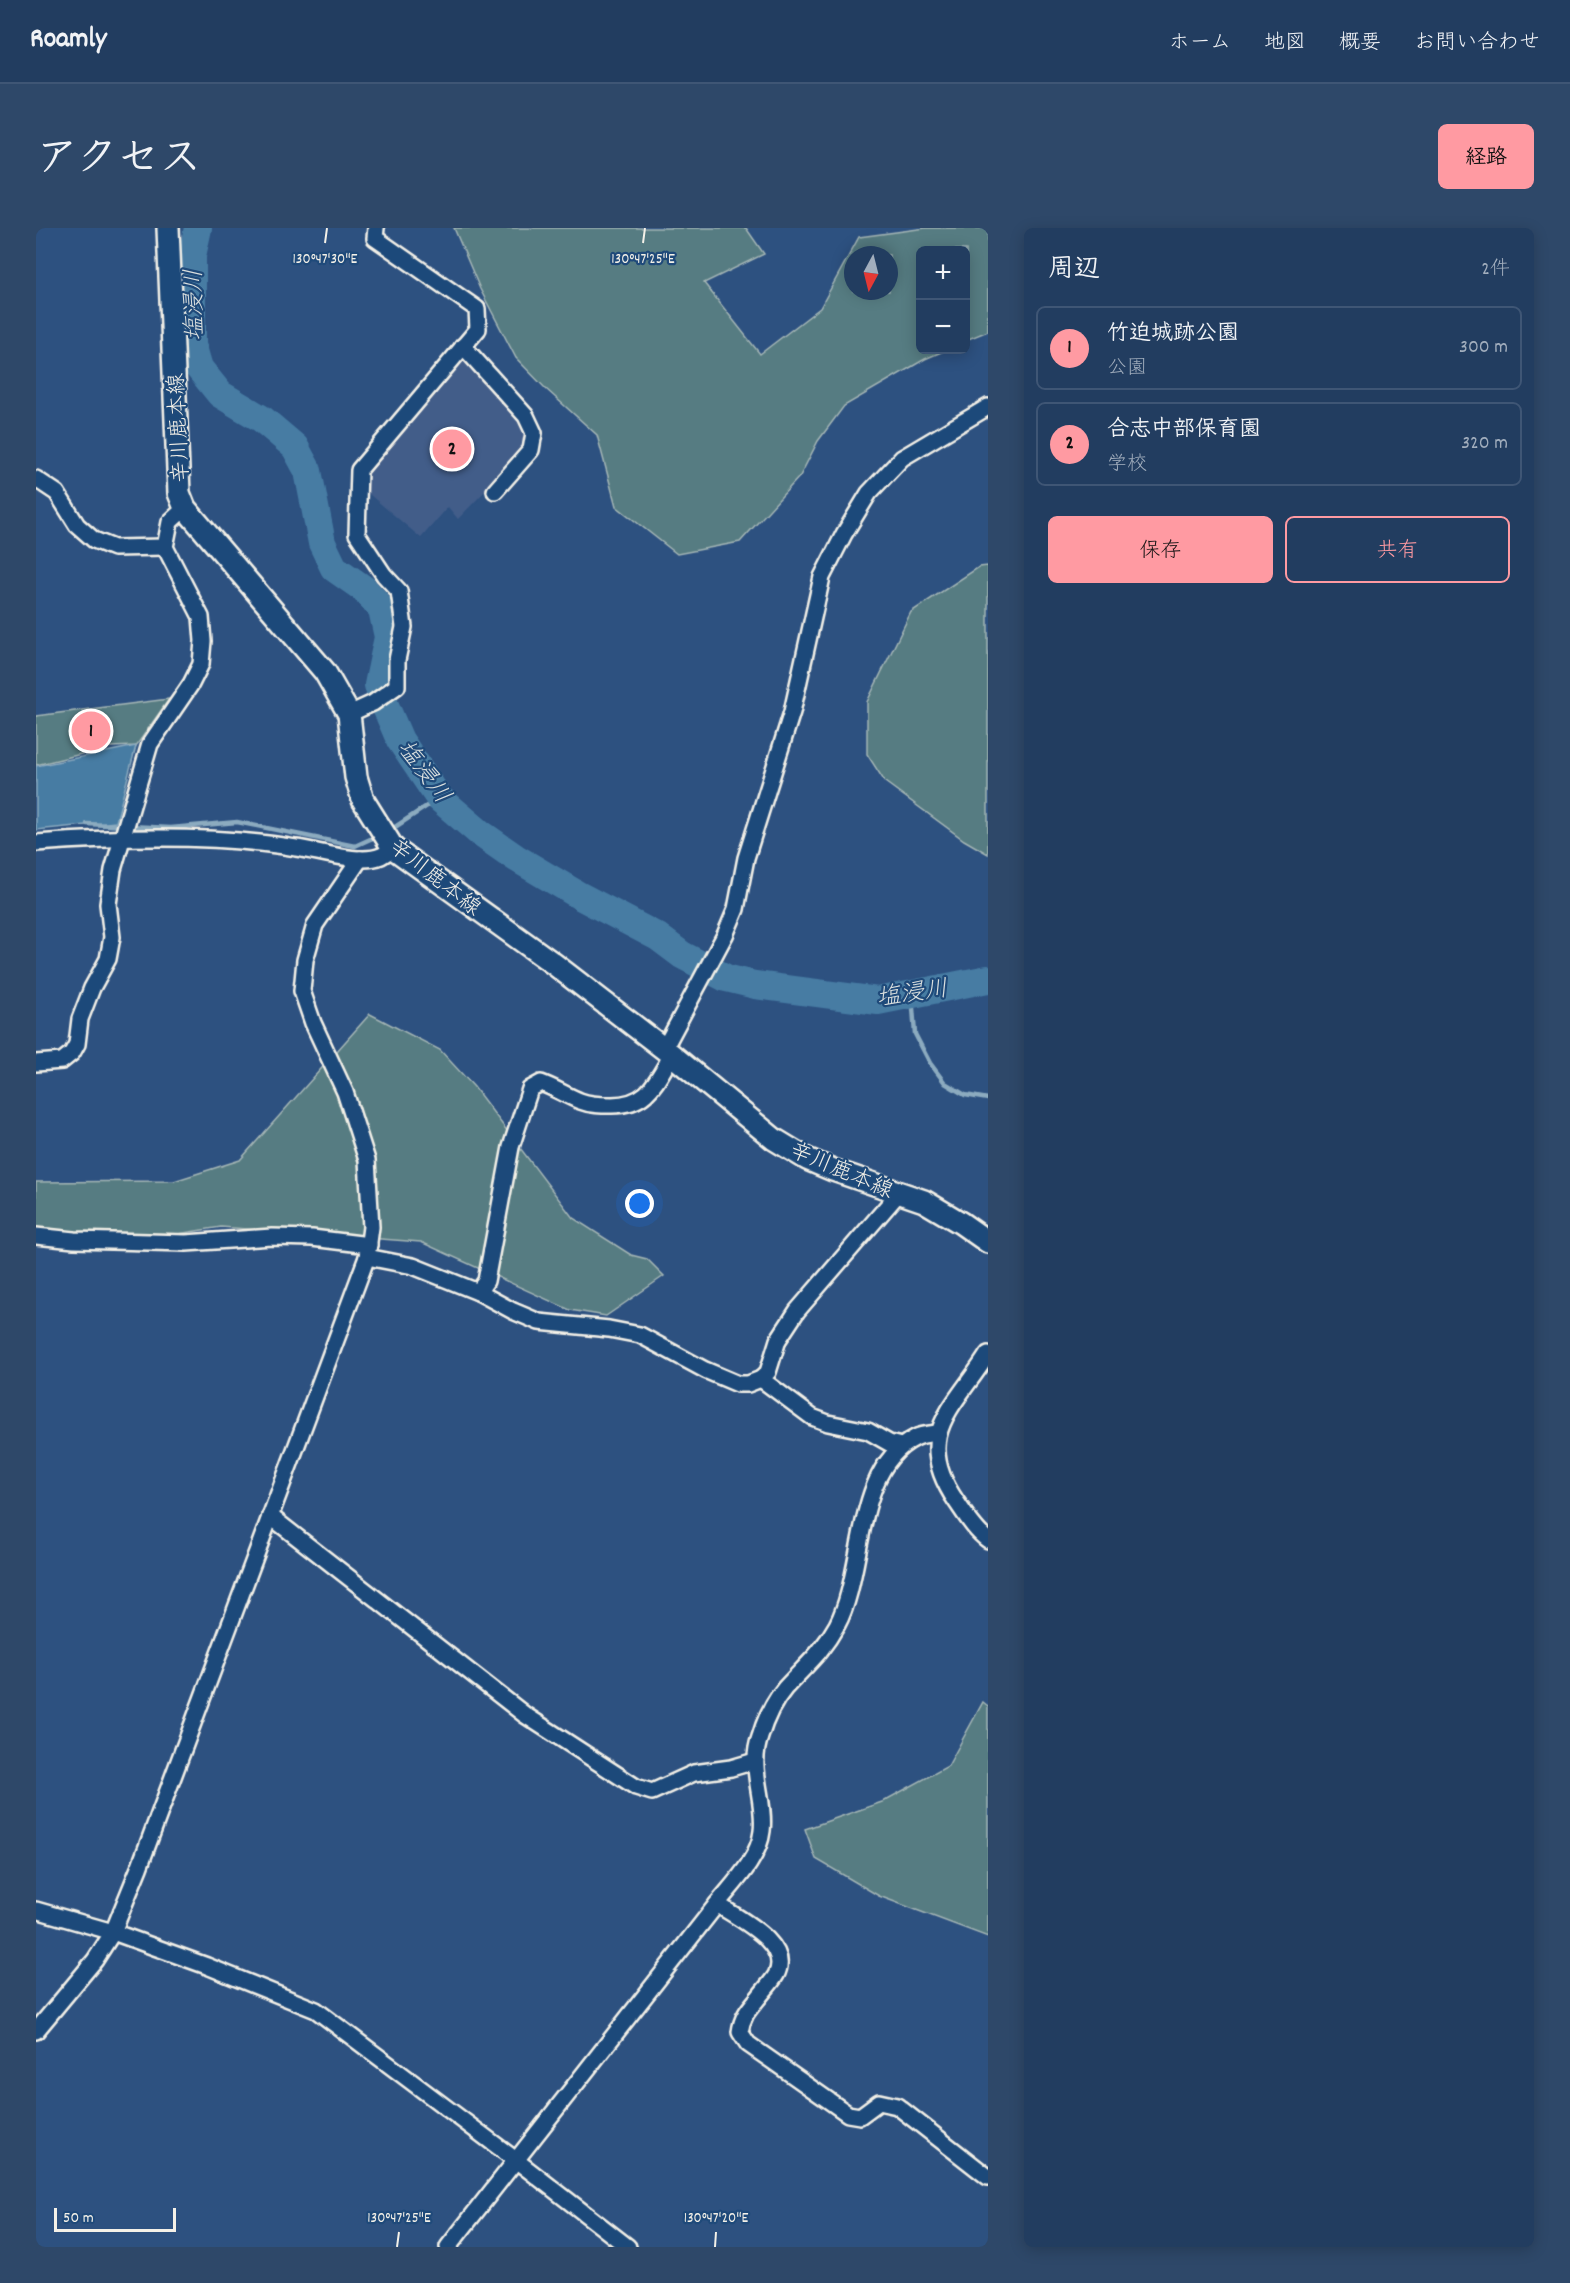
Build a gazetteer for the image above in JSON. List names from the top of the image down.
{
  "streets": {
    "main road": ["辛川鹿本線"]
  },
  "water": ["塩浸川"],
  "scale_bar": "50 m",
  "north": "bottom",
  "page": {
    "header": "Roamly",
    "nav": [
      "ホーム",
      "地図",
      "概要",
      "お問い合わせ"
    ],
    "title": "アクセス",
    "buttons": [
      "経路",
      ["保存", "共有"]
    ],
    "heading": ["周辺", "2件"],
    "map_buttons": ["+", "−"],
    "list": [
      {
        "mark": "1",
        "name": "竹迫城跡公園",
        "note": "公園",
        "value": "300 m"
      },
      {
        "mark": "2",
        "name": "合志中部保育園",
        "note": "学校",
        "value": "320 m"
      }
    ],
    "pins": ["2", "1"],
    "scale": "50 m"
  },
  "coordinates": ["130°47'30\"E", "130°47'25\"E", "130°47'20\"E"]
}
